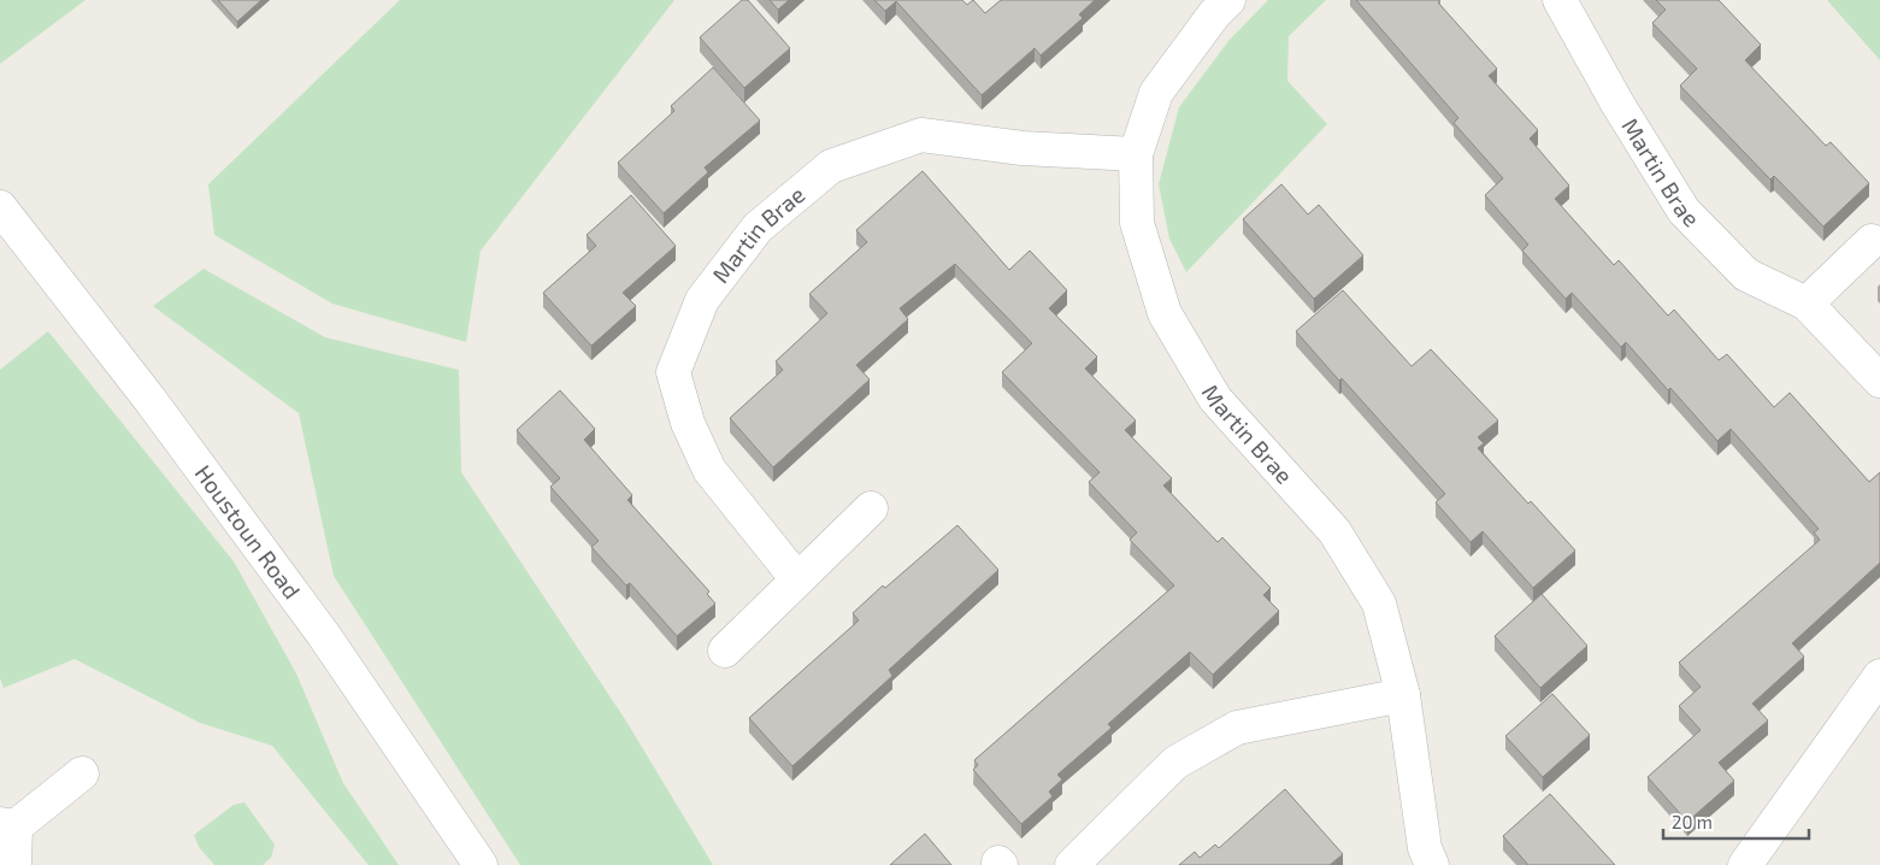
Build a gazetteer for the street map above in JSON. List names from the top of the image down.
{
  "streets": {
    "street": ["Martin Brae", "Houstoun Road"]
  },
  "scale_bar": "20 m"
}
